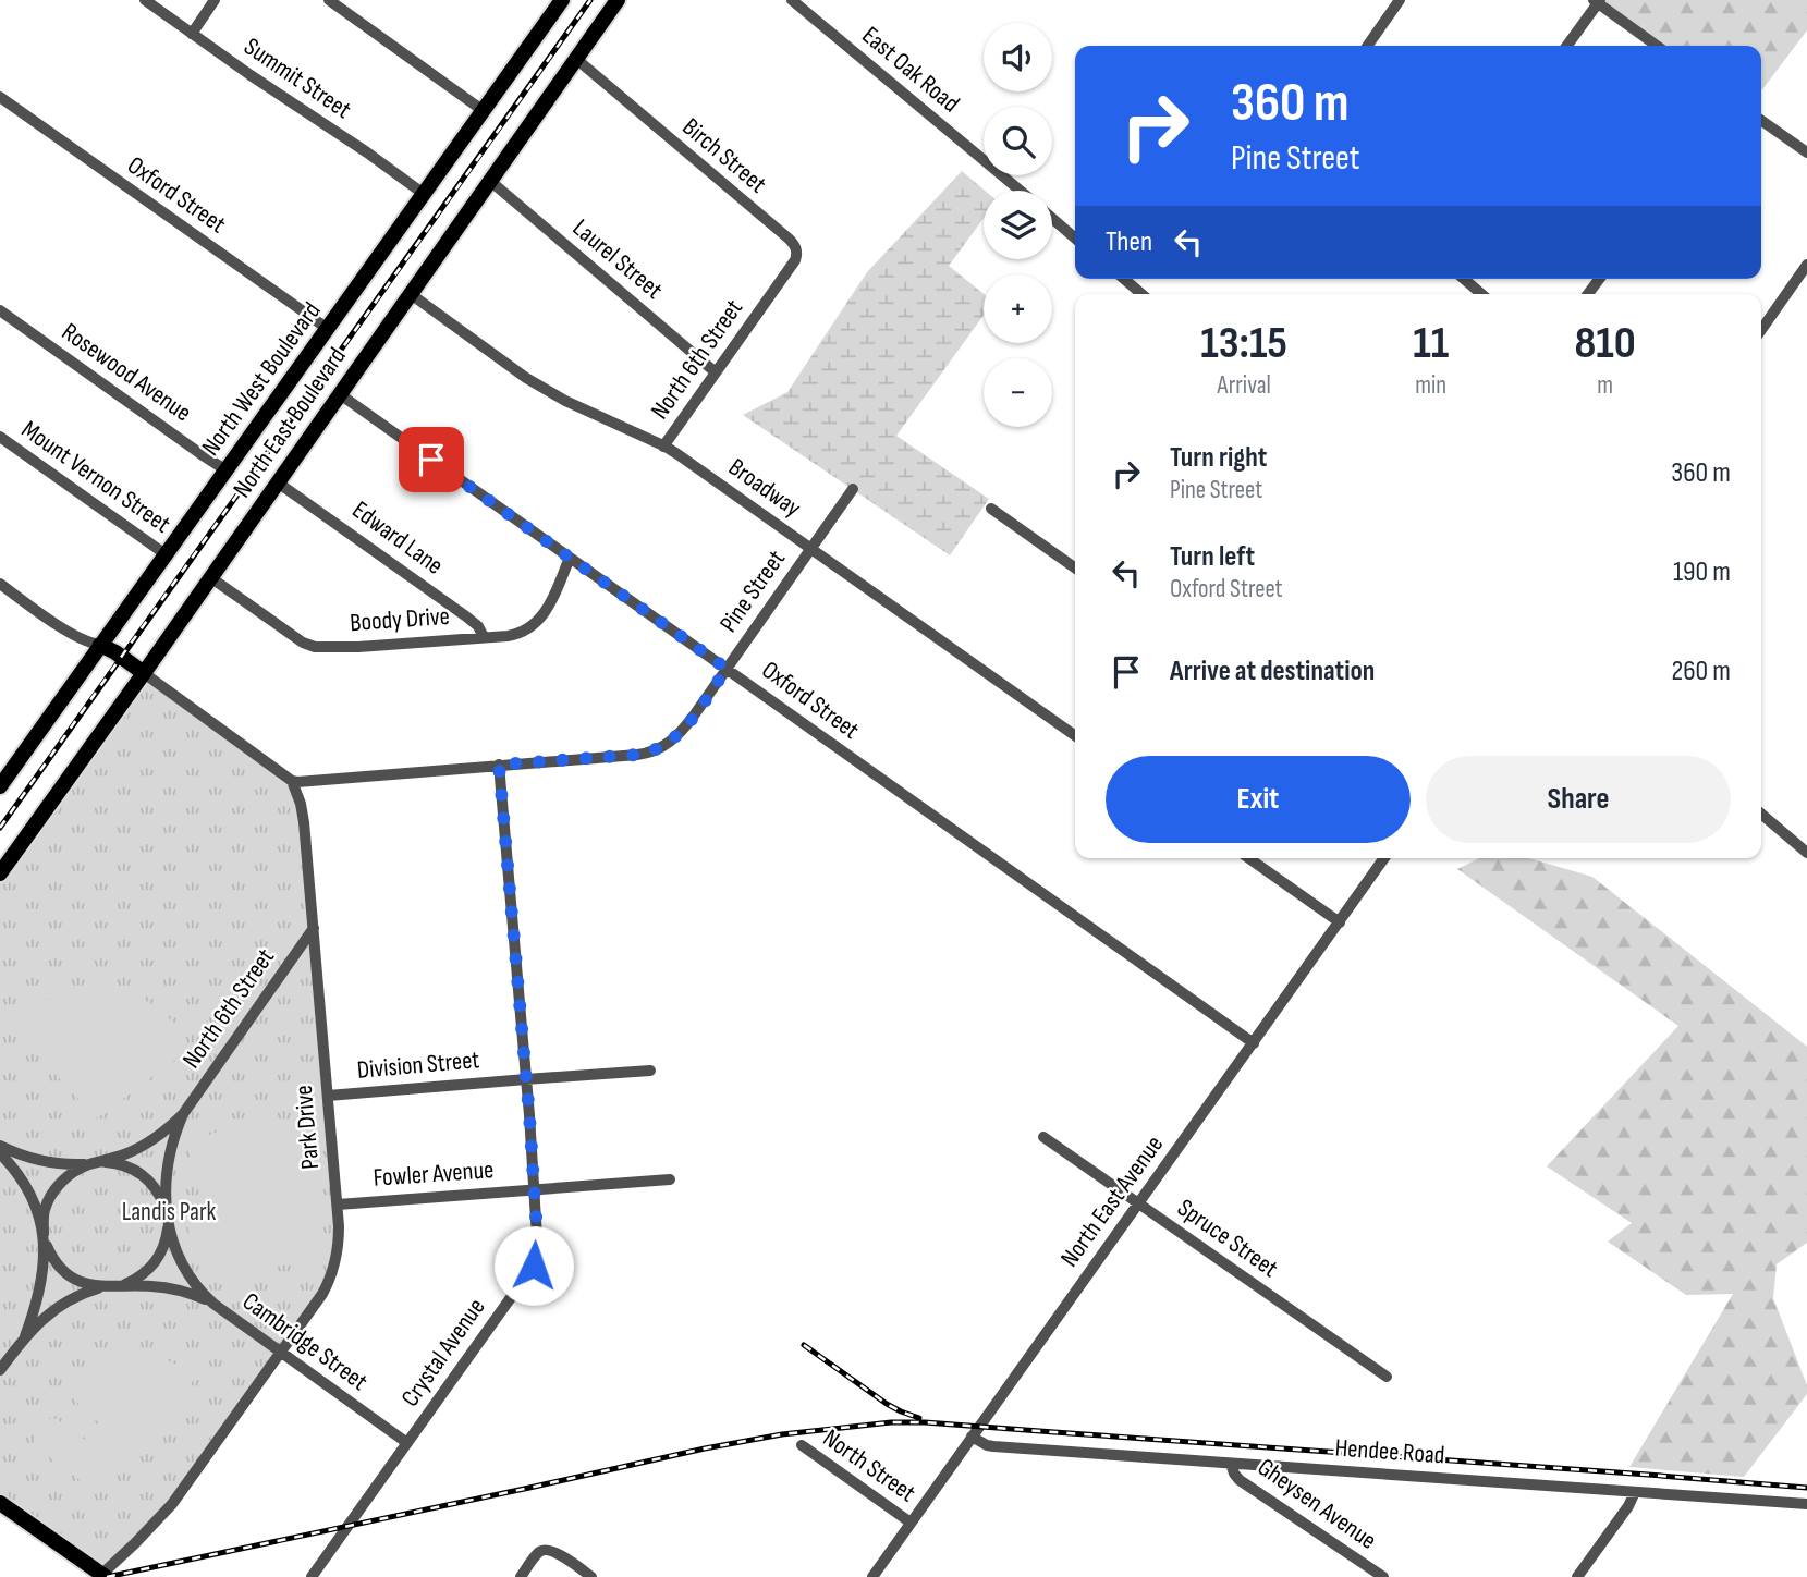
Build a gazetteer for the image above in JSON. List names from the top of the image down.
{
  "streets": {
    "main road": ["North West Boulevard", "North East Boulevard"],
    "street": [
      "East Oak Road",
      "Summit Street",
      "Birch Street",
      "Oxford Street",
      "Laurel Street",
      "North 6th Street",
      "Rosewood Avenue",
      "Mount Vernon Street",
      "Broadway",
      "Edward Lane",
      "Pine Street",
      "Boody Drive",
      "Division Street",
      "Park Drive",
      "Fowler Avenue",
      "North East Avenue",
      "Spruce Street",
      "Cambridge Street",
      "Crystal Avenue",
      "Hendee Road",
      "North Street",
      "Gheysen Avenue"
    ]
  },
  "crossings": [
    ["Summit Street", "North West Boulevard"],
    ["Birch Street", "North 6th Street"],
    ["Birch Street", "North East Boulevard"],
    ["Oxford Street", "North West Boulevard"],
    ["Oxford Street", "North East Boulevard"],
    ["Oxford Street", "Pine Street"],
    ["Oxford Street", "Boody Drive"],
    ["Oxford Street", "North East Avenue"],
    ["Laurel Street", "North 6th Street"],
    ["Laurel Street", "North East Boulevard"],
    ["North 6th Street", "Broadway"],
    ["North 6th Street", "Park Drive"],
    ["North 6th Street", "Cambridge Street"],
    ["Rosewood Avenue", "North West Boulevard"],
    ["North West Boulevard", "Mount Vernon Street"],
    ["North East Boulevard", "Broadway"],
    ["North East Boulevard", "Edward Lane"],
    ["North East Boulevard", "Boody Drive"],
    ["Broadway", "Pine Street"],
    ["Edward Lane", "Boody Drive"],
    ["Pine Street", "Park Drive"],
    ["Pine Street", "Crystal Avenue"],
    ["Division Street", "Park Drive"],
    ["Division Street", "Crystal Avenue"],
    ["Park Drive", "Fowler Avenue"],
    ["Park Drive", "Cambridge Street"],
    ["Fowler Avenue", "Crystal Avenue"],
    ["North East Avenue", "Spruce Street"],
    ["North East Avenue", "Hendee Road"],
    ["North East Avenue", "North Street"],
    ["Cambridge Street", "Crystal Avenue"],
    ["Hendee Road", "Gheysen Avenue"]
  ],
  "parks": ["Landis Park"],
  "page": {
    "map_buttons": ["+", "−"],
    "turn": ["360 m", "Pine Street"],
    "then": "Then",
    "eta": [
      "13:15",
      "Arrival",
      "11",
      "min",
      "810",
      "m"
    ],
    "list": [
      {
        "name": "Turn right",
        "note": "Pine Street",
        "value": "360 m"
      },
      {
        "name": "Turn left",
        "note": "Oxford Street",
        "value": "190 m"
      },
      {
        "name": "Arrive at destination",
        "value": "260 m"
      }
    ],
    "buttons": ["Exit", "Share"]
  }
}
